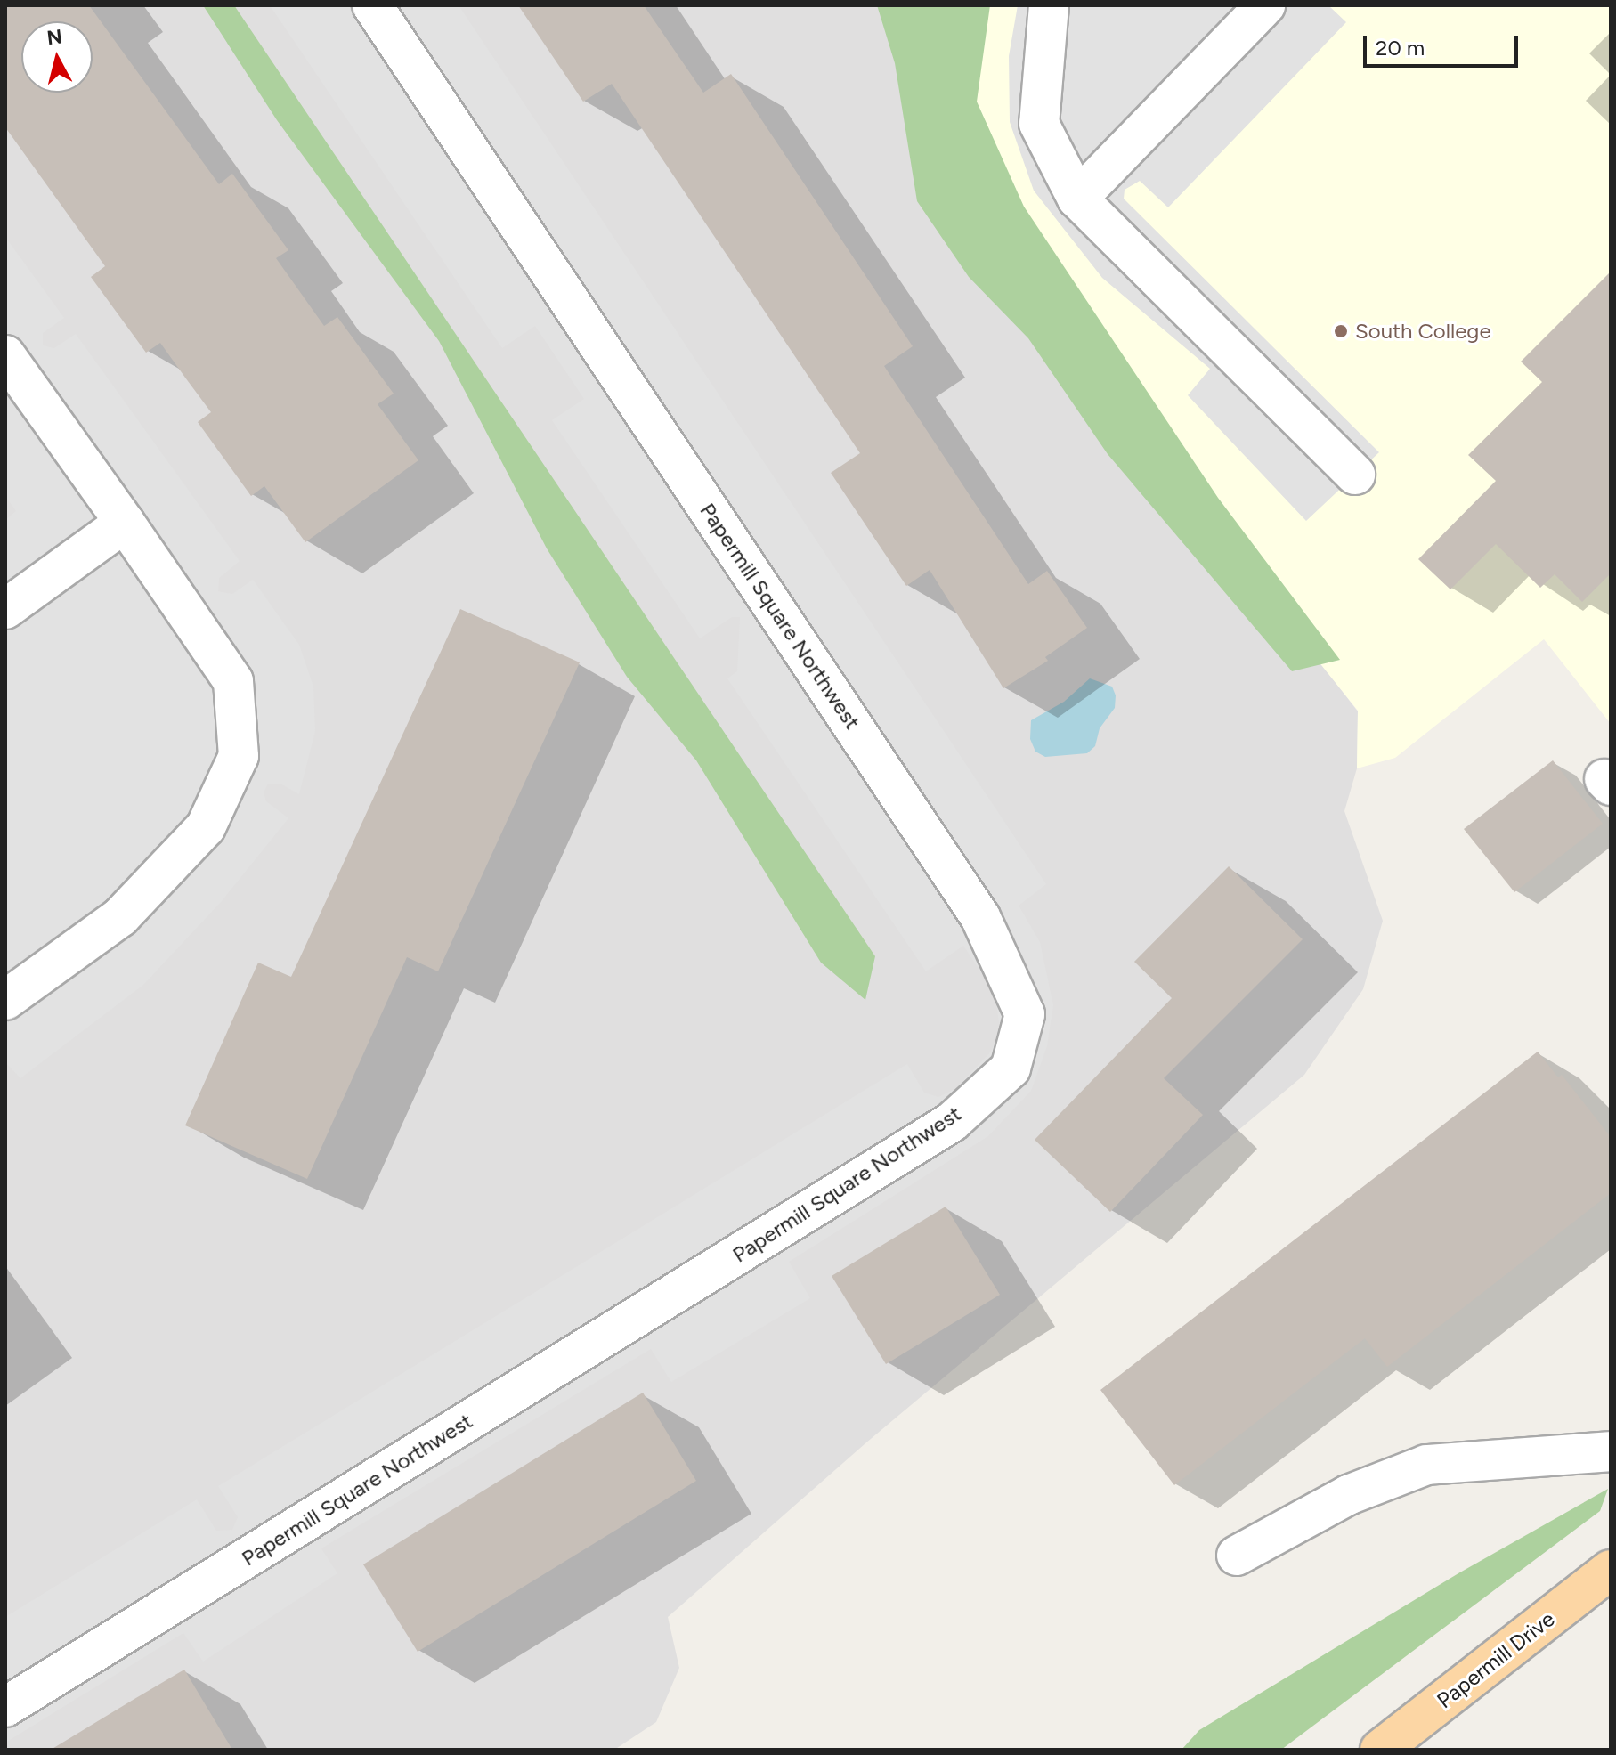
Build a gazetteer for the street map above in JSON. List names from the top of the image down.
{
  "streets": {
    "main road": ["Papermill Drive"],
    "street": ["Papermill Square Northwest"]
  },
  "places": ["South College"],
  "scale_bar": "20 m",
  "north": "top"
}
